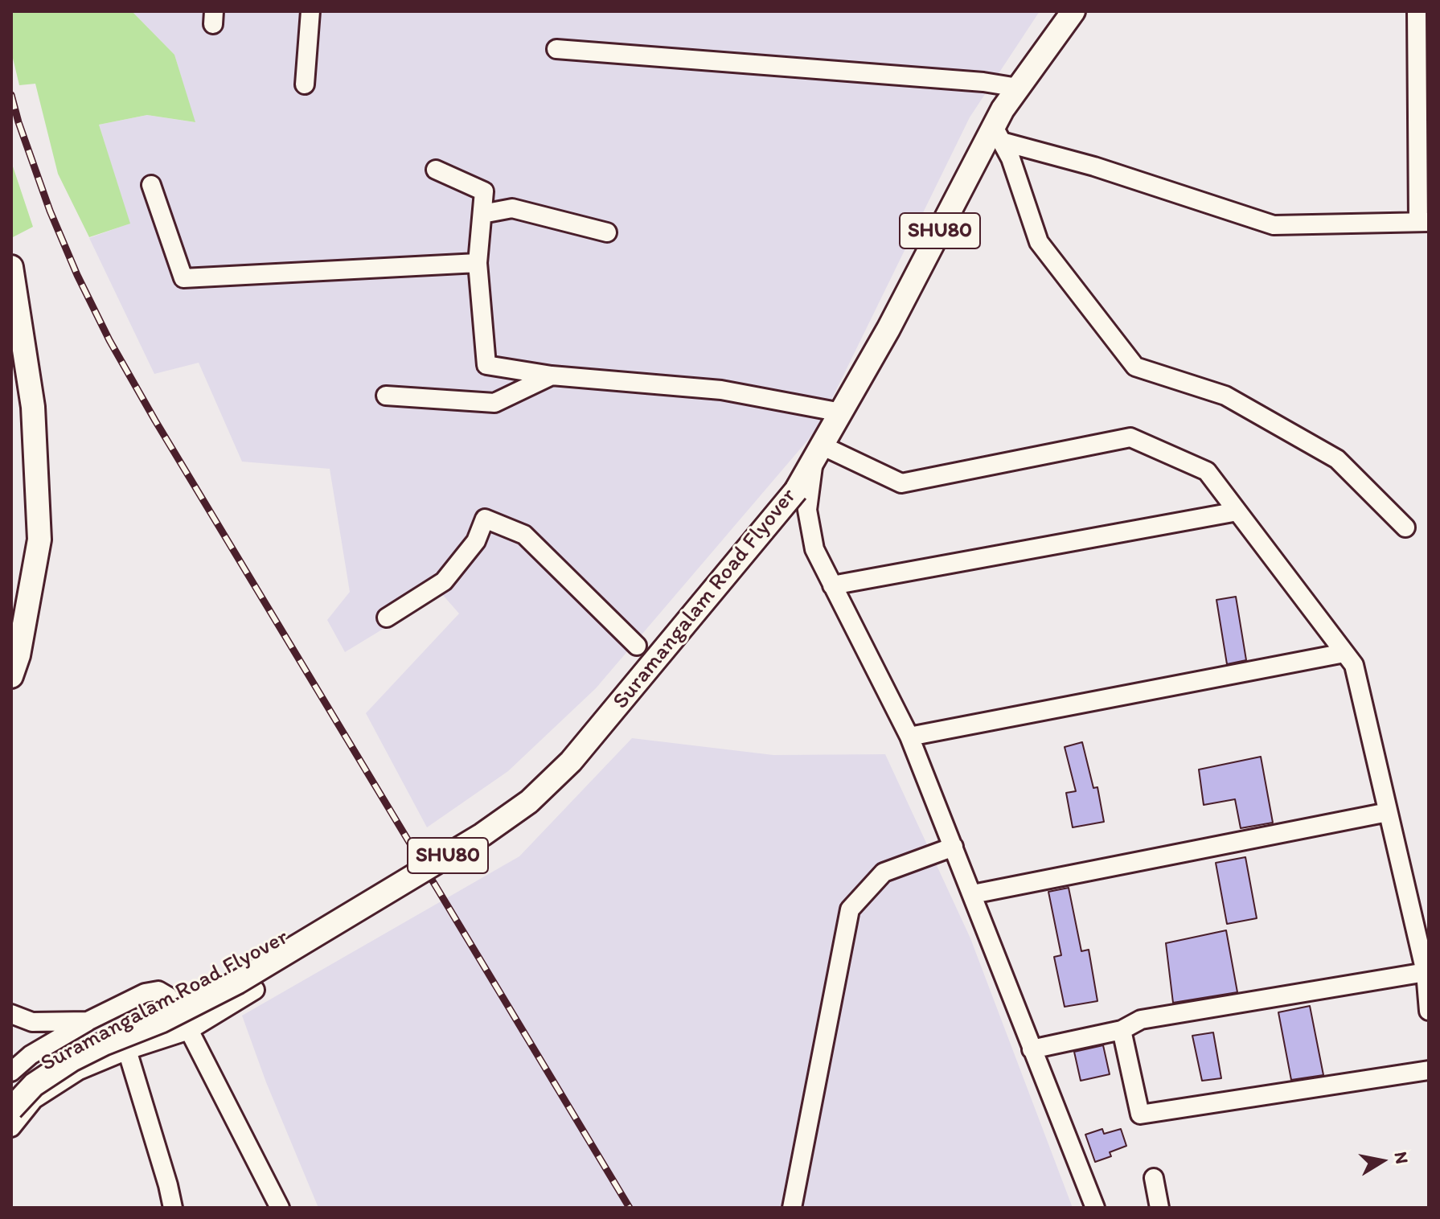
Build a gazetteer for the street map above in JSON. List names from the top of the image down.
{
  "streets": {
    "main road": ["SHU80", "Suramangalam Road Flyover"]
  },
  "crossings": [
    ["SHU80", "Suramangalam Road Flyover"]
  ],
  "north": "right"
}
